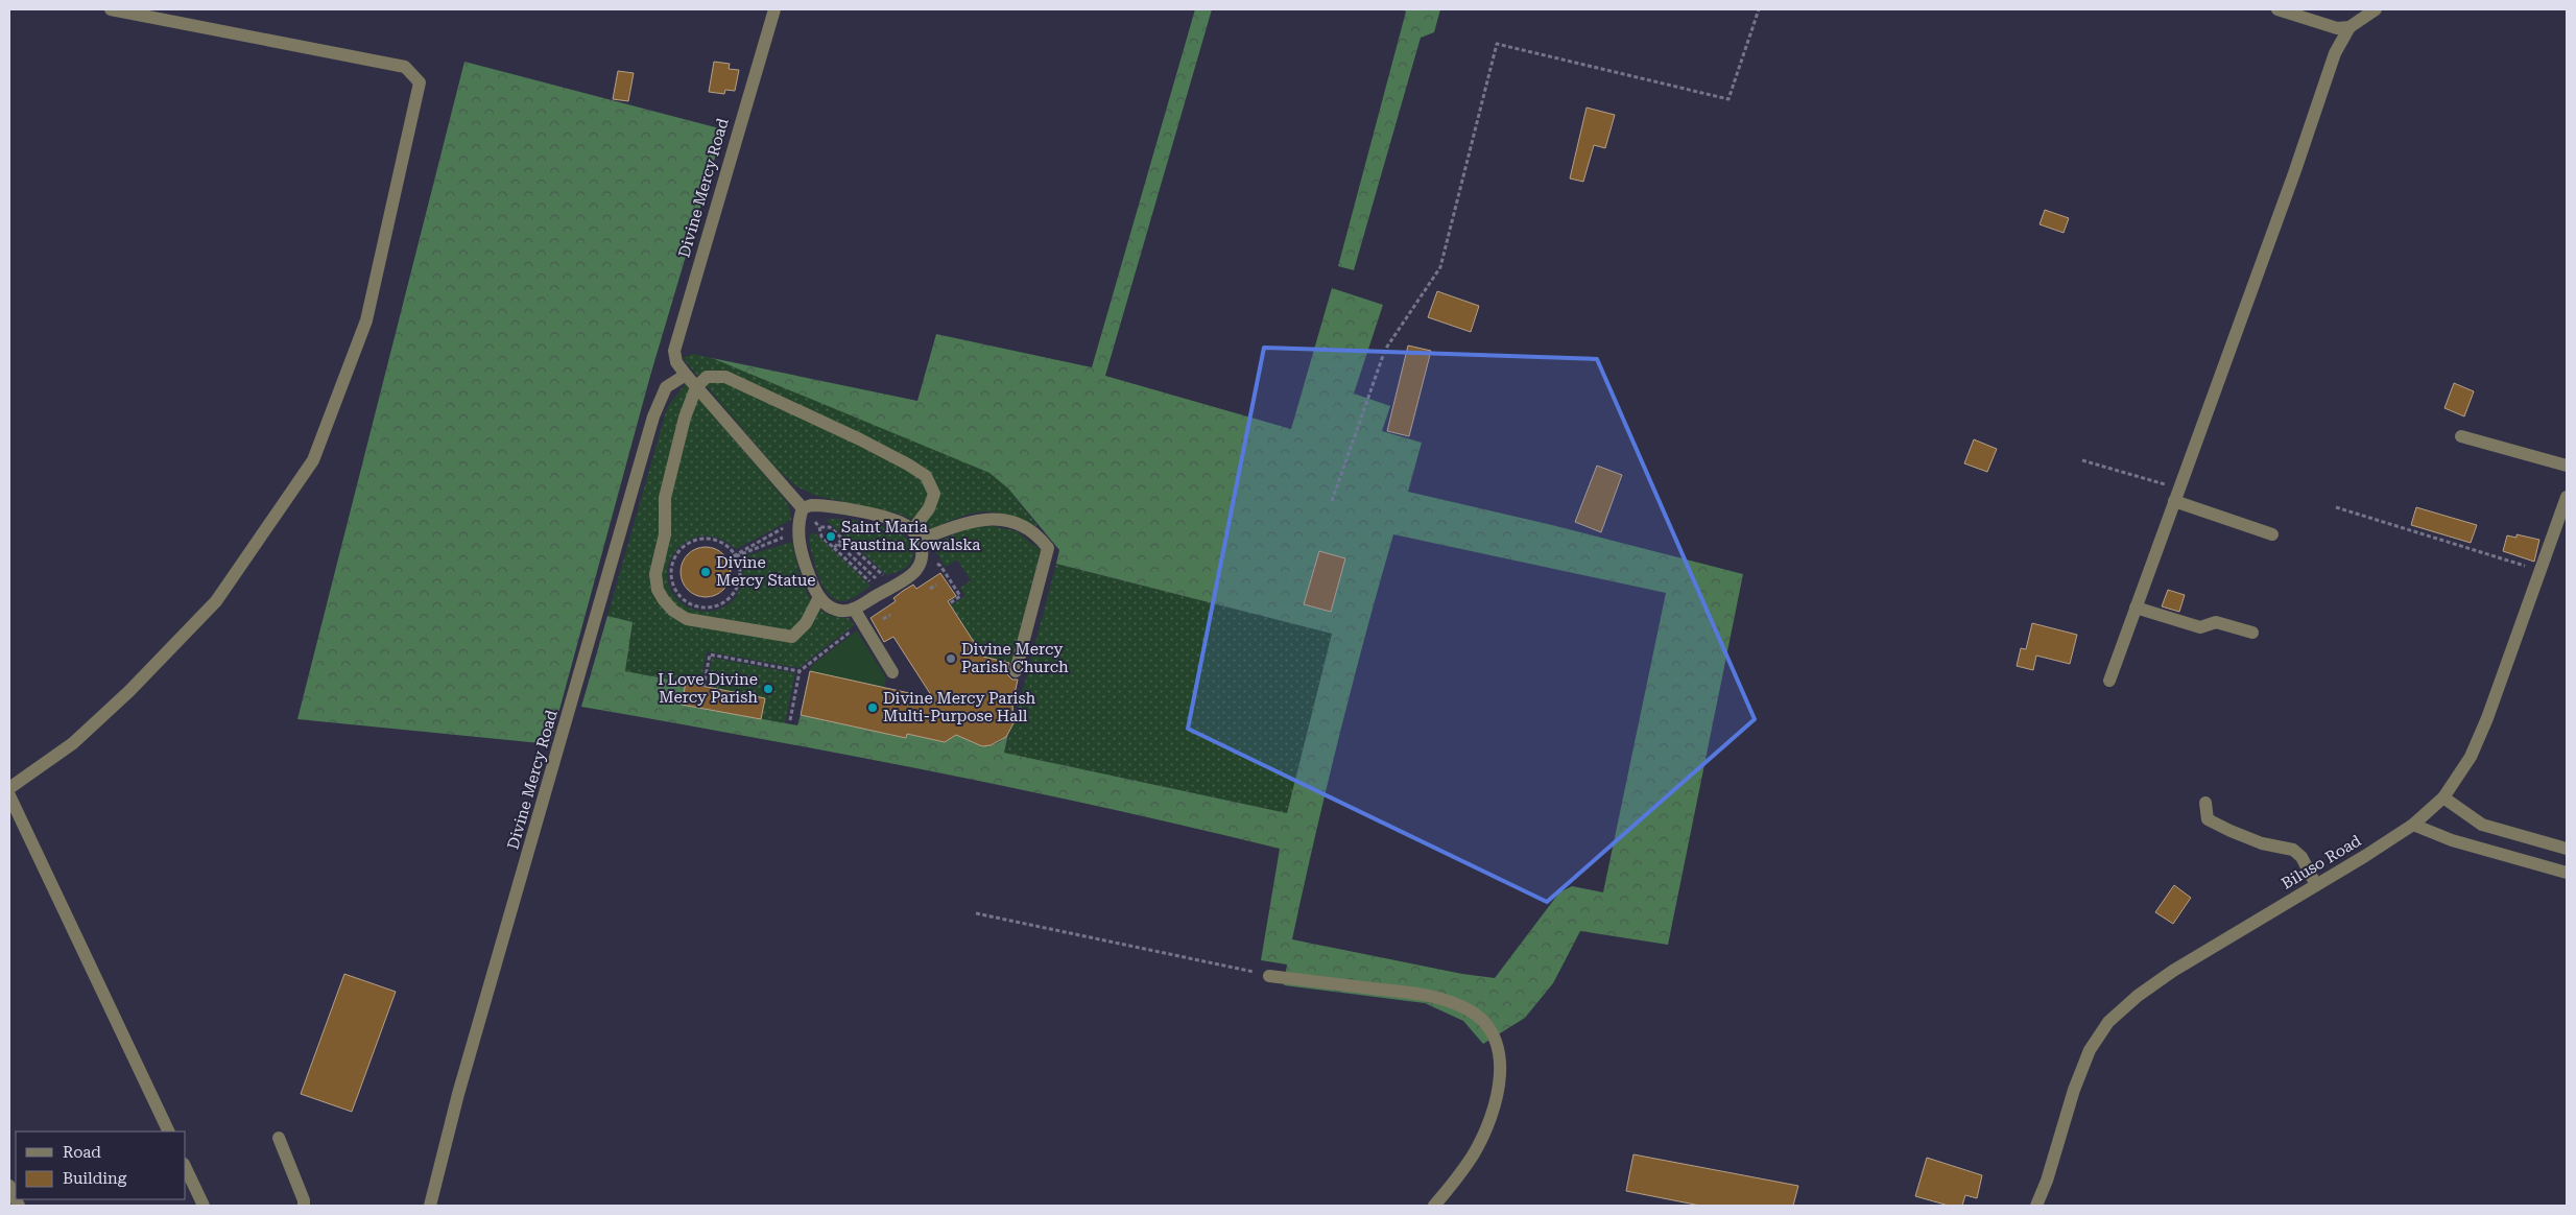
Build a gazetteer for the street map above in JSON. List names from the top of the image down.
{
  "streets": {
    "street": ["Divine Mercy Road", "Biluso Road"]
  },
  "places": [
    "Saint Maria Faustina Kowalska",
    "Divine Mercy Statue",
    "Divine Mercy Parish Church",
    "I Love Divine Mercy Parish",
    "Divine Mercy Parish Multi-Purpose Hall"
  ],
  "legend": ["Road", "Building"]
}
